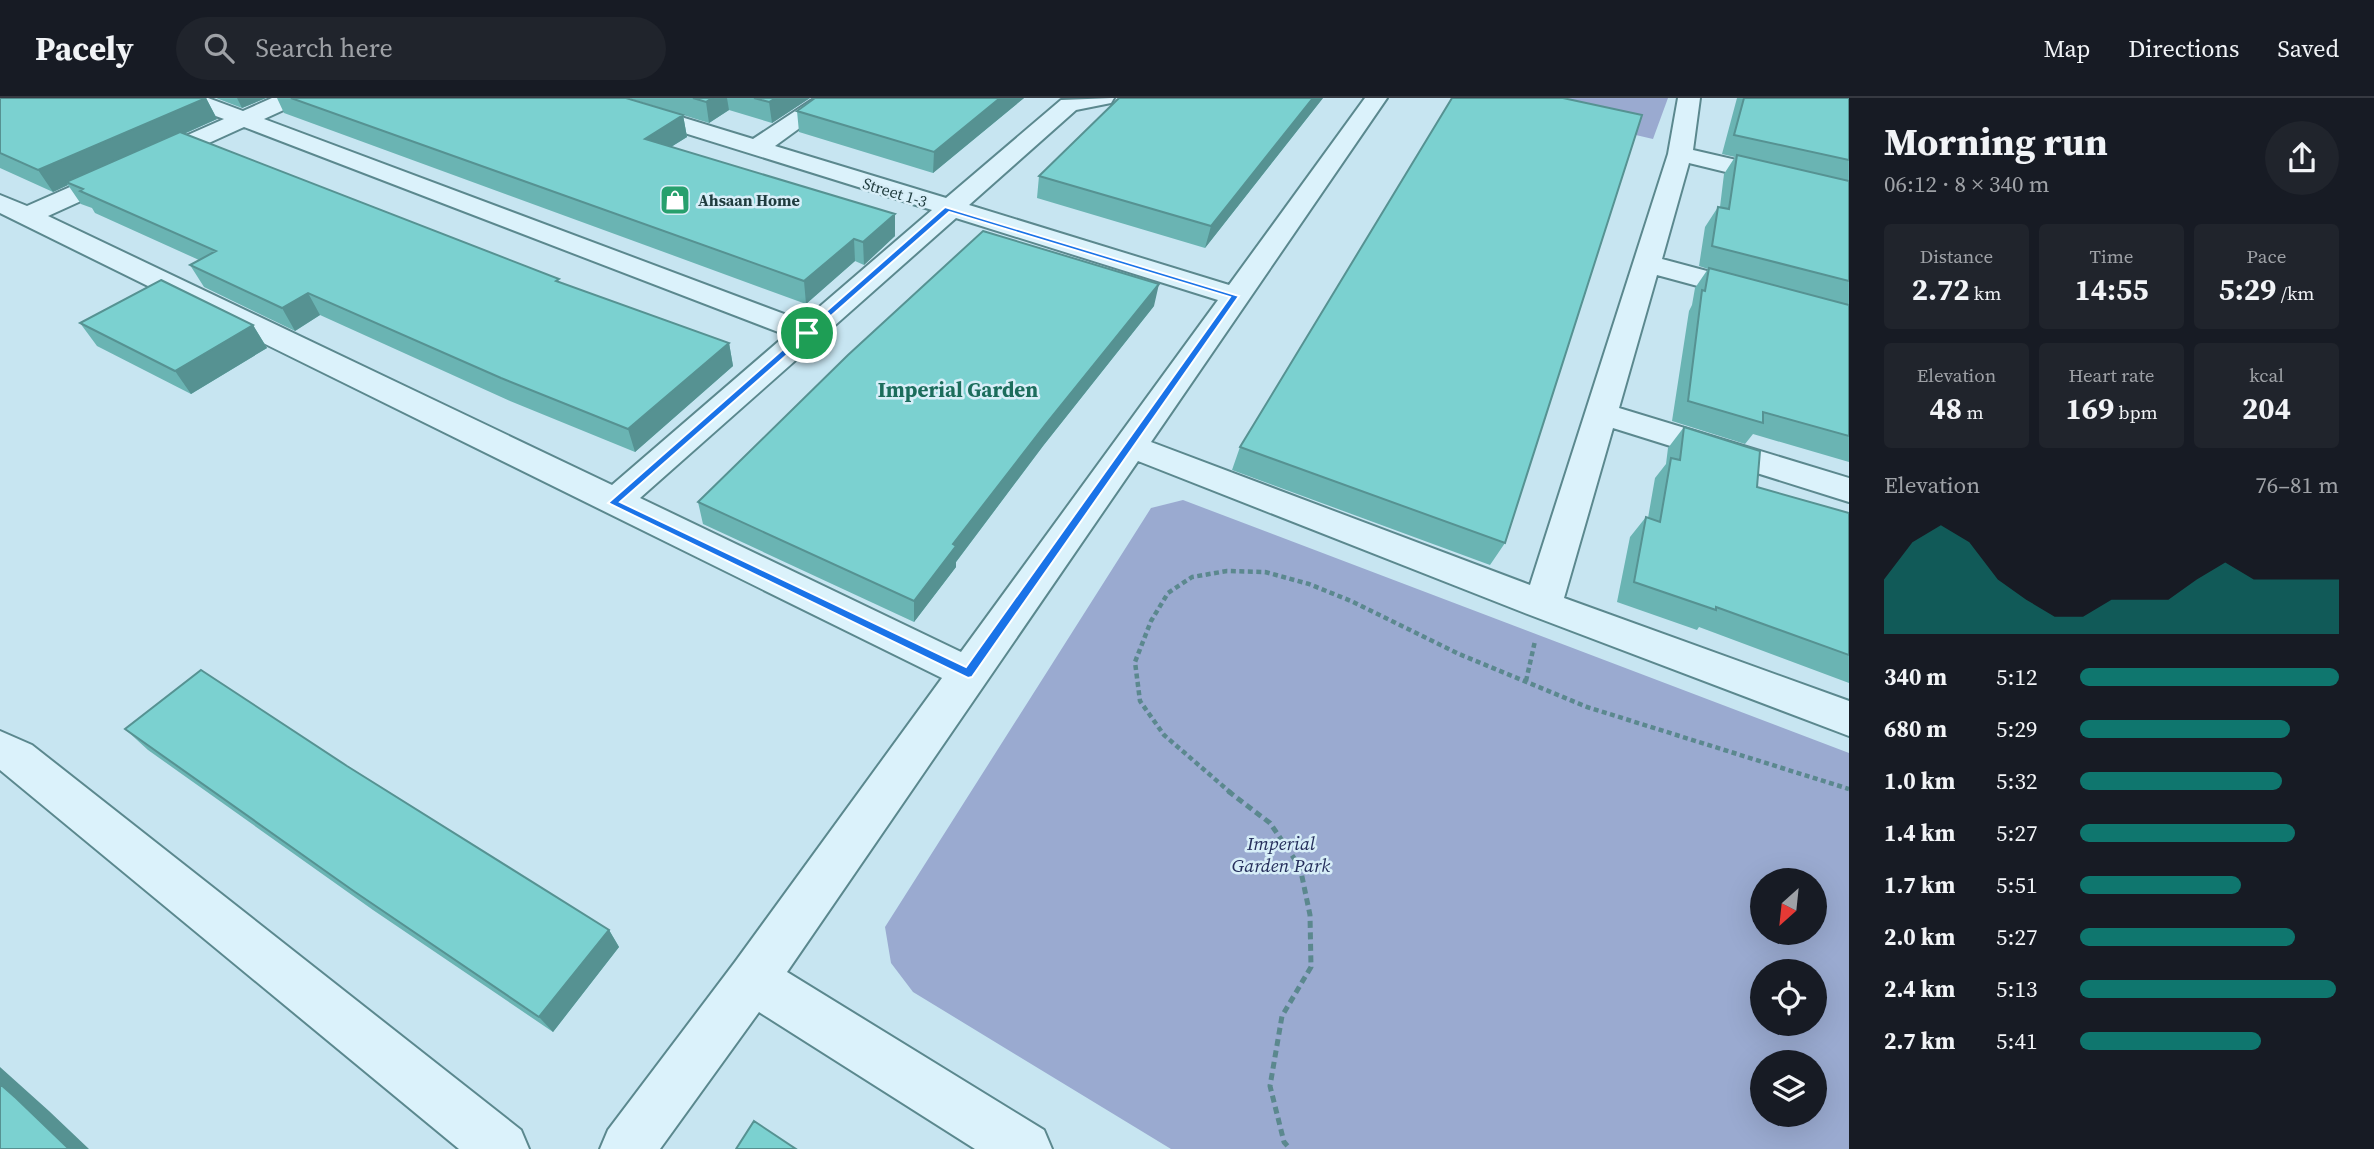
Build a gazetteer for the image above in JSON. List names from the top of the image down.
{
  "streets": {
    "street": ["Street 1-3"]
  },
  "districts": ["Imperial Garden"],
  "parks": ["Imperial Garden Park"],
  "places": {
    "shop": ["Ahsaan Home"]
  },
  "north": "bottom left",
  "page": {
    "header": "Pacely",
    "search": "Search here",
    "nav": ["Map", "Directions", "Saved"],
    "heading": ["Morning run", "06:12 · 8 × 340 m"],
    "stats": [
      ["Distance", "2.72 km"],
      ["Time", "14:55"],
      ["Pace", "5:29 /km"],
      ["Elevation", "48 m"],
      ["Heart rate", "169 bpm"],
      ["kcal", "204"]
    ],
    "chart": ["Elevation", "76–81 m"],
    "list": [
      {
        "name": "340 m",
        "note": "5:12"
      },
      {
        "name": "680 m",
        "note": "5:29"
      },
      {
        "name": "1.0 km",
        "note": "5:32"
      },
      {
        "name": "1.4 km",
        "note": "5:27"
      },
      {
        "name": "1.7 km",
        "note": "5:51"
      },
      {
        "name": "2.0 km",
        "note": "5:27"
      },
      {
        "name": "2.4 km",
        "note": "5:13"
      },
      {
        "name": "2.7 km",
        "note": "5:41"
      }
    ]
  }
}
